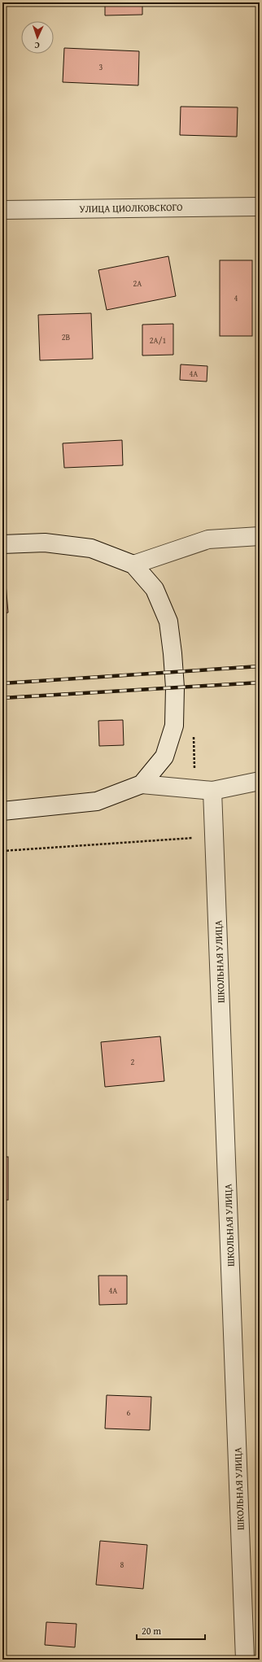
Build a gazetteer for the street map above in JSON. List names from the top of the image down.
{
  "streets": {
    "street": ["УЛИЦА ЦИОЛКОВСКОГО", "ШКОЛЬНАЯ УЛИЦА"]
  },
  "house_numbers": [
    "3",
    "2А",
    "4",
    "2В",
    "2А/1",
    "4А",
    "2",
    "4А",
    "6",
    "8"
  ],
  "scale_bar": "20 m",
  "north": "bottom"
}
